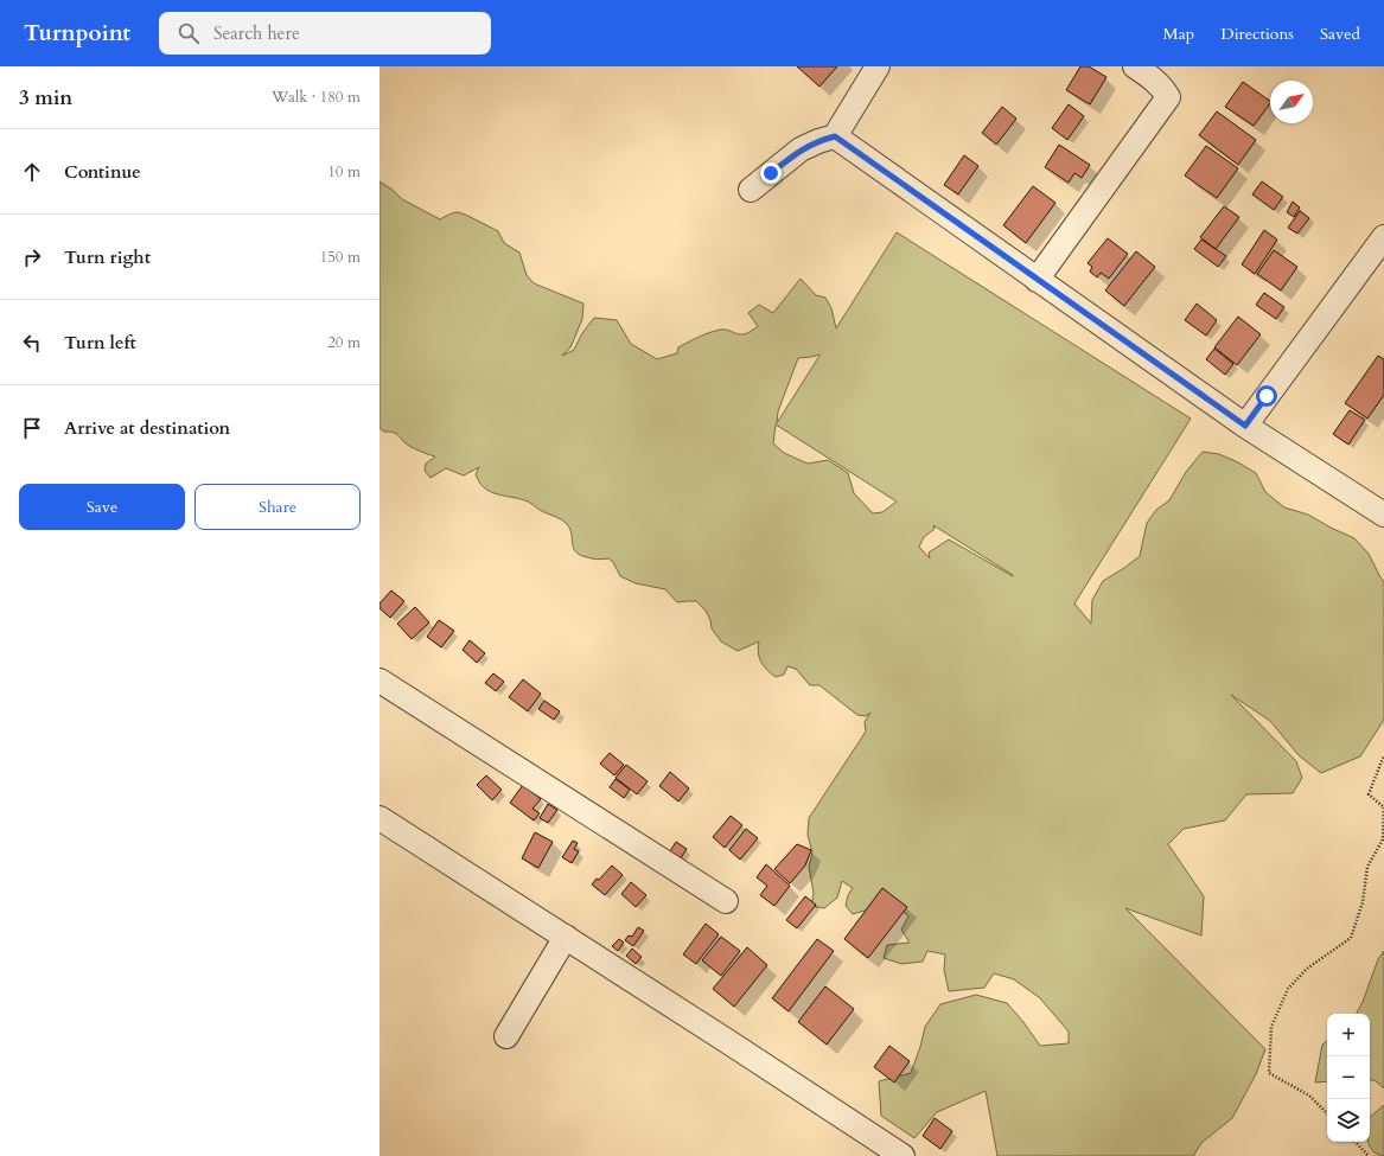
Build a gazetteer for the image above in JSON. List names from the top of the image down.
{
  "north": "top right",
  "page": {
    "header": "Turnpoint",
    "search": "Search here",
    "nav": ["Map", "Directions", "Saved"],
    "heading": ["3 min", "Walk · 180 m"],
    "list": [
      ["Continue", "10 m"],
      ["Turn right", "150 m"],
      ["Turn left", "20 m"],
      "Arrive at destination"
    ],
    "buttons": ["Save", "Share"],
    "map_buttons": ["+", "−"]
  }
}
